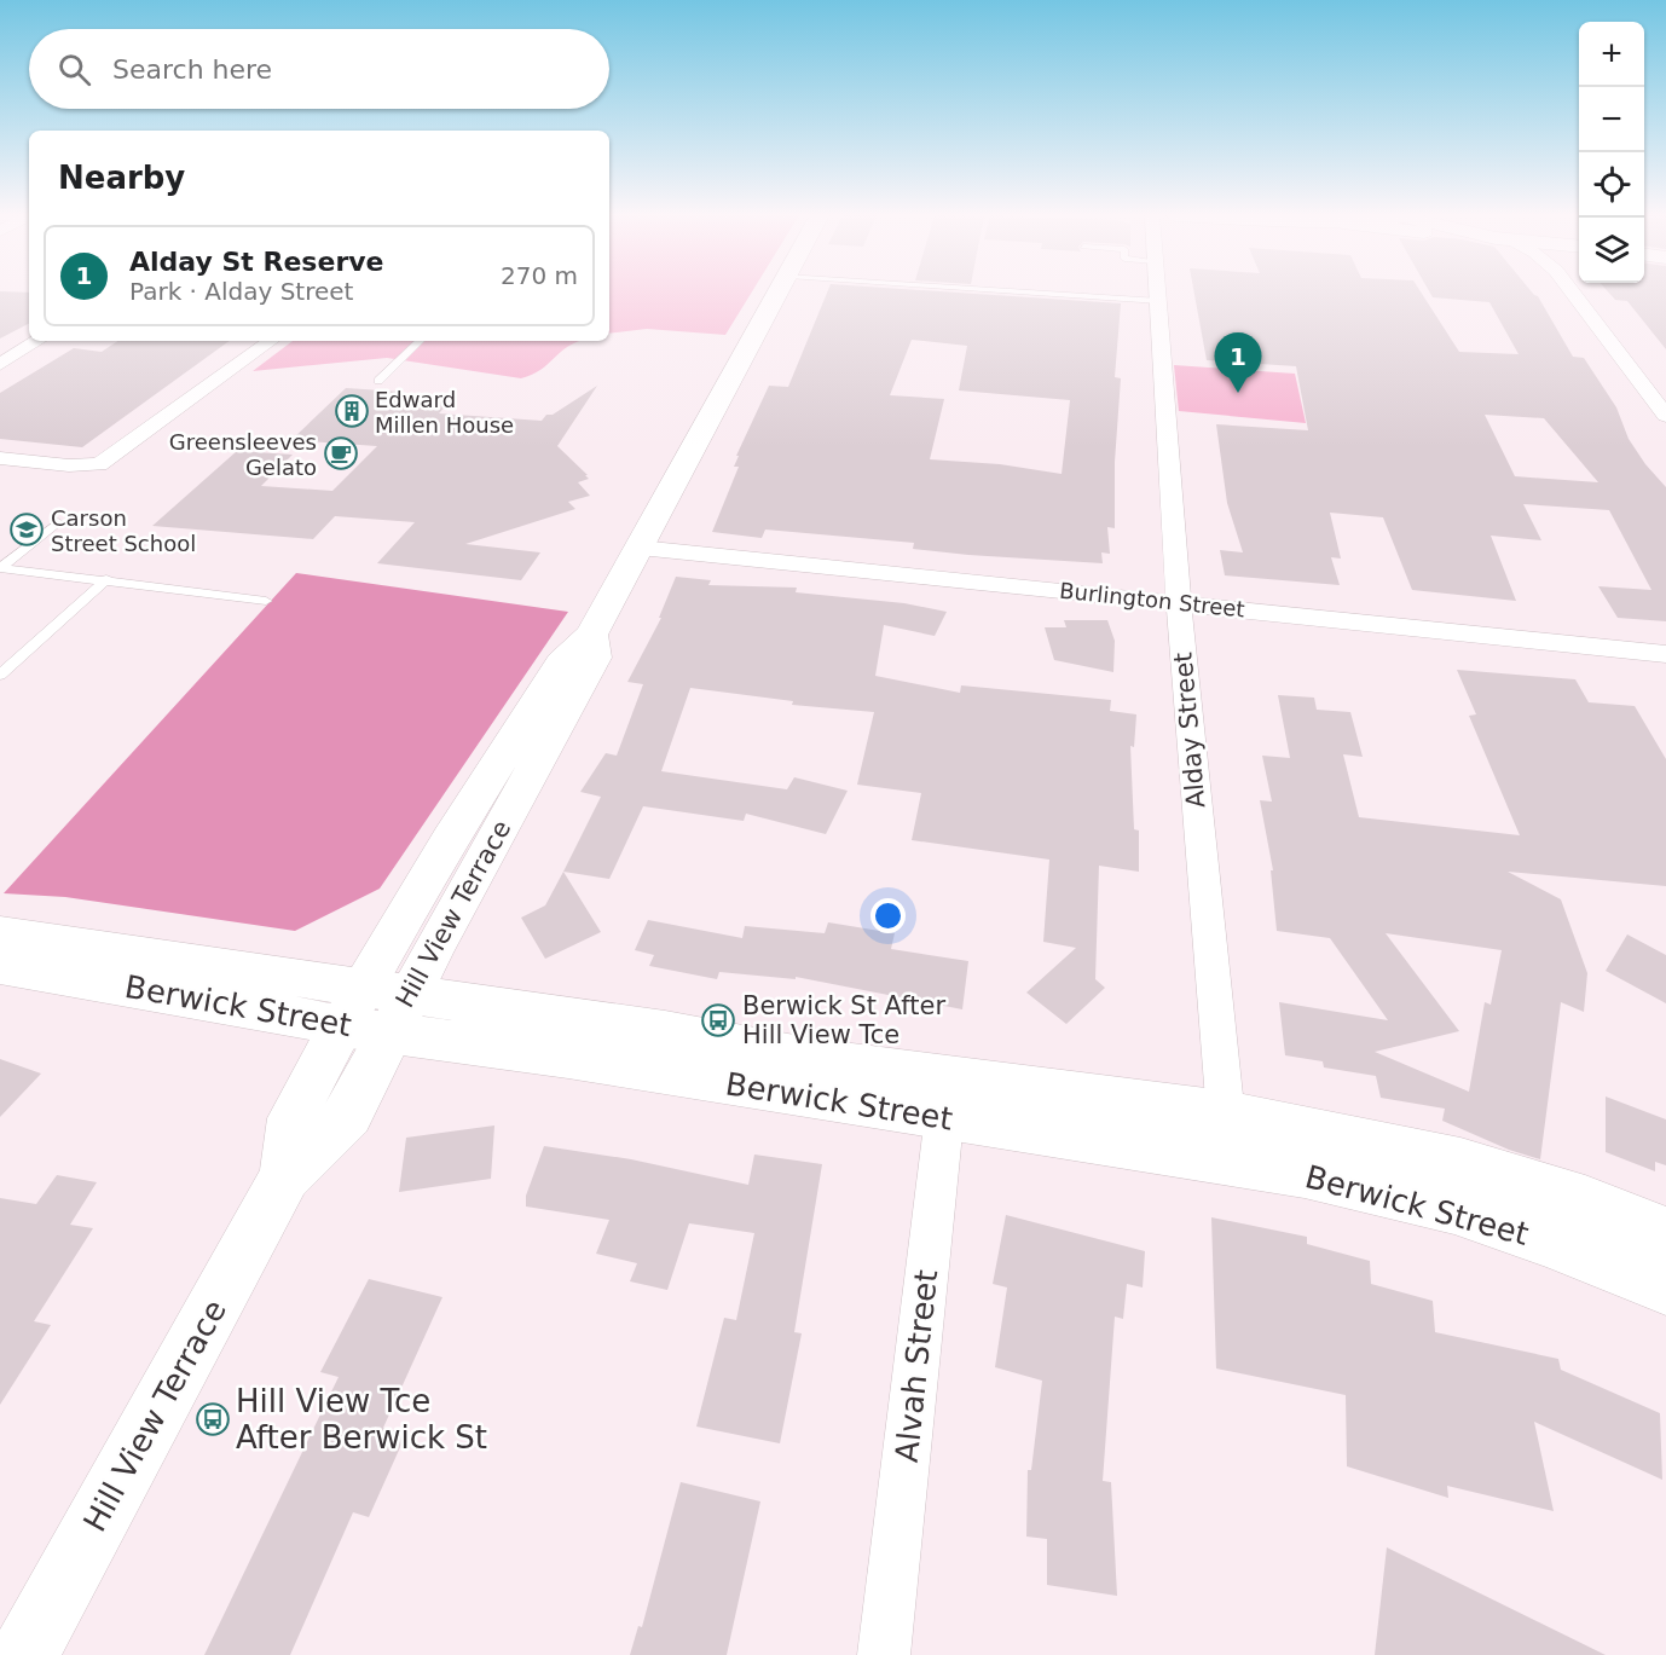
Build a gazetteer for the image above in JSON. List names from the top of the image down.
{
  "streets": {
    "main road": ["Hill View Terrace", "Berwick Street"],
    "street": ["Burlington Street", "Alday Street", "Alvah Street"]
  },
  "crossings": [
    ["Burlington Street", "Alday Street"],
    ["Burlington Street", "Hill View Terrace"],
    ["Alday Street", "Berwick Street"],
    ["Hill View Terrace", "Berwick Street"],
    ["Berwick Street", "Alvah Street"]
  ],
  "places": {
    "building": ["Edward Millen House"],
    "cafe": ["Greensleeves Gelato"],
    "school or university": ["Carson Street School"],
    "bus stop": ["Berwick St After Hill View Tce", "Hill View Tce After Berwick St"]
  },
  "page": {
    "map_buttons": ["+", "−"],
    "search": "Search here",
    "heading": "Nearby",
    "list": [
      {
        "mark": "1",
        "name": "Alday St Reserve",
        "note": "Park · Alday Street",
        "value": "270 m"
      }
    ],
    "pins": "1"
  }
}
